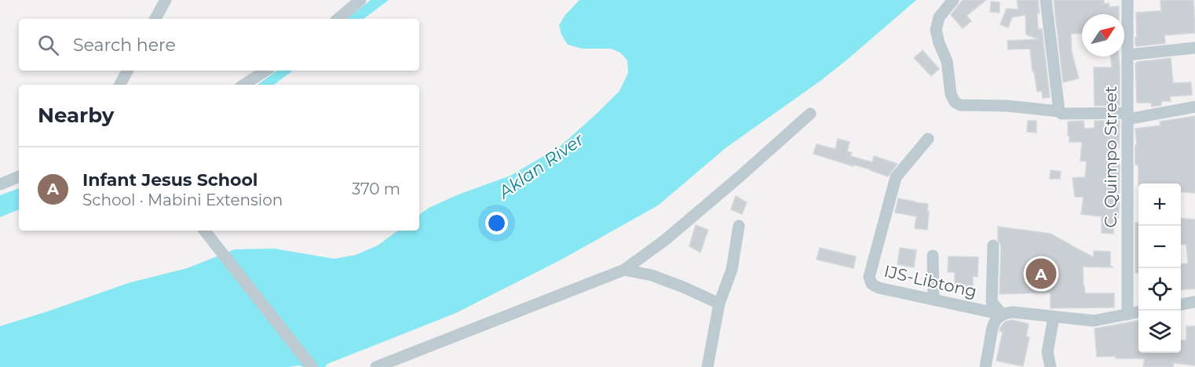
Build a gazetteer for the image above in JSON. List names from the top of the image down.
{
  "streets": {
    "street": ["C. Quimpo Street", "IJS-Libtong"]
  },
  "crossings": [
    ["C. Quimpo Street", "IJS-Libtong"]
  ],
  "water": ["Aklan River"],
  "north": "top right",
  "page": {
    "search": "Search here",
    "heading": "Nearby",
    "list": [
      {
        "mark": "A",
        "name": "Infant Jesus School",
        "note": "School · Mabini Extension",
        "value": "370 m"
      }
    ],
    "map_buttons": ["+", "−"],
    "pins": "A"
  }
}
